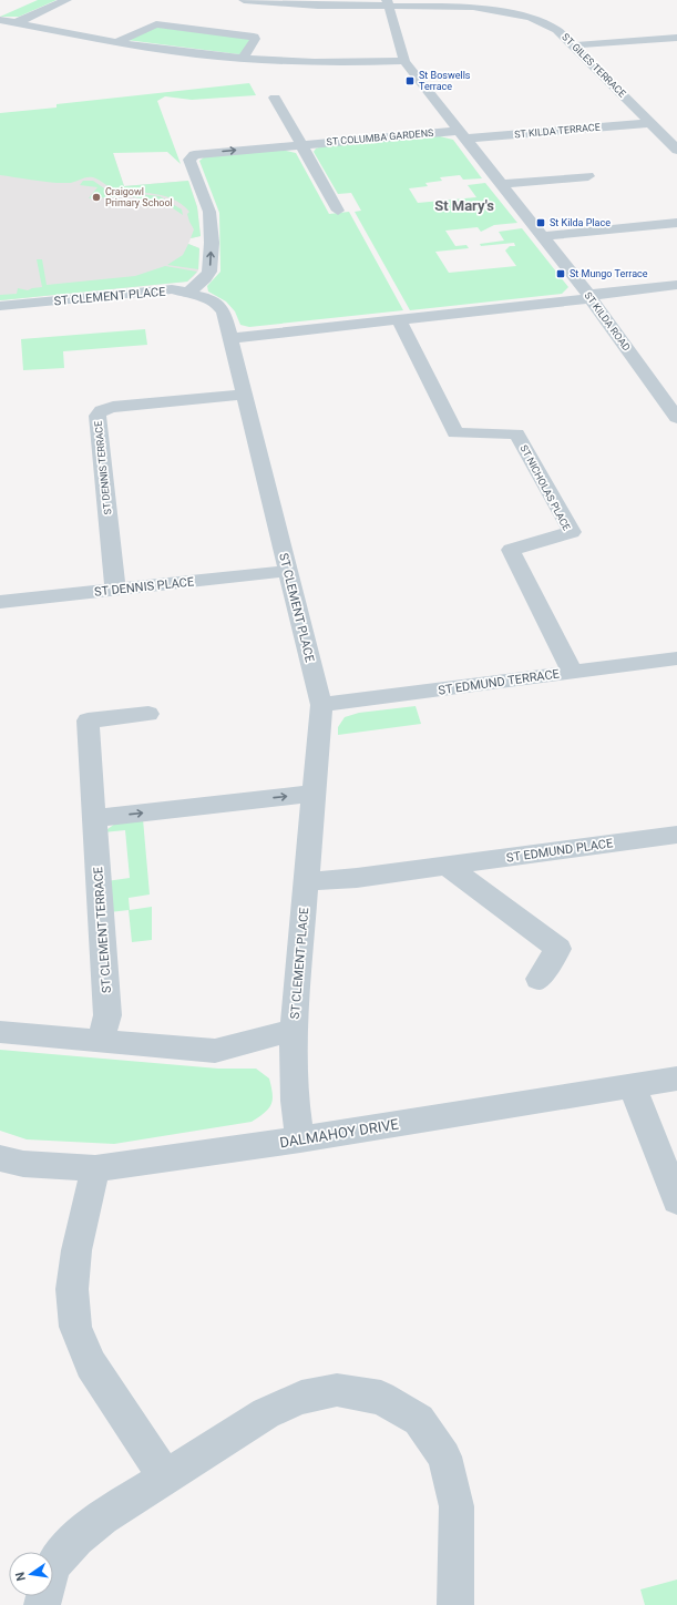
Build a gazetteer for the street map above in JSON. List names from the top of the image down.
{
  "streets": {
    "street": [
      "ST GILES TERRACE",
      "ST KILDA TERRACE",
      "ST COLUMBA GARDENS",
      "ST CLEMENT PLACE",
      "ST KILDA ROAD",
      "ST DENNIS TERRACE",
      "ST NICHOLAS PLACE",
      "ST DENNIS PLACE",
      "ST EDMUND TERRACE",
      "ST EDMUND PLACE",
      "ST CLEMENT TERRACE",
      "DALMAHOY DRIVE"
    ]
  },
  "crossings": [
    ["ST GILES TERRACE", "ST KILDA TERRACE"],
    ["ST GILES TERRACE", "ST KILDA ROAD"],
    ["ST KILDA TERRACE", "ST COLUMBA GARDENS"],
    ["ST KILDA TERRACE", "ST KILDA ROAD"],
    ["ST COLUMBA GARDENS", "ST CLEMENT PLACE"],
    ["ST COLUMBA GARDENS", "ST KILDA ROAD"],
    ["ST CLEMENT PLACE", "ST DENNIS TERRACE"],
    ["ST CLEMENT PLACE", "ST DENNIS PLACE"],
    ["ST CLEMENT PLACE", "ST EDMUND TERRACE"],
    ["ST CLEMENT PLACE", "ST EDMUND PLACE"],
    ["ST CLEMENT PLACE", "DALMAHOY DRIVE"],
    ["ST DENNIS TERRACE", "ST DENNIS PLACE"],
    ["ST NICHOLAS PLACE", "ST EDMUND TERRACE"]
  ],
  "districts": ["St Mary's"],
  "places": {
    "transit": ["St Boswells Terrace", "St Kilda Place", "St Mungo Terrace"],
    "other": ["Craigowl Primary School"]
  },
  "north": "left"
}
